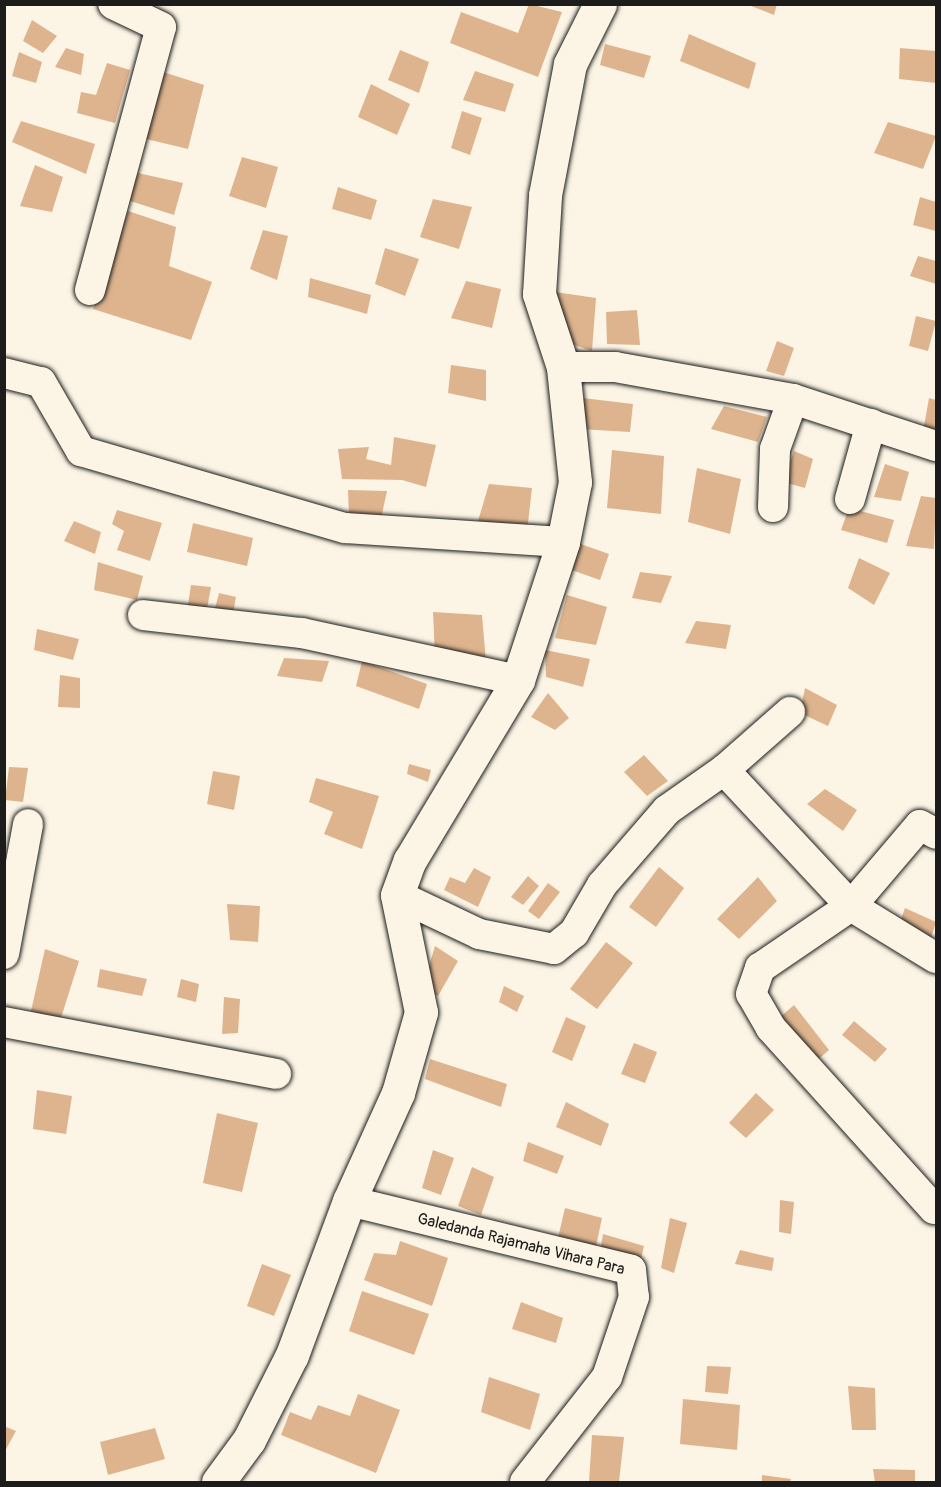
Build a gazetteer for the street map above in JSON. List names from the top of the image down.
{
  "streets": {
    "street": ["Galedanda Rajamaha Vihara Para"]
  }
}
